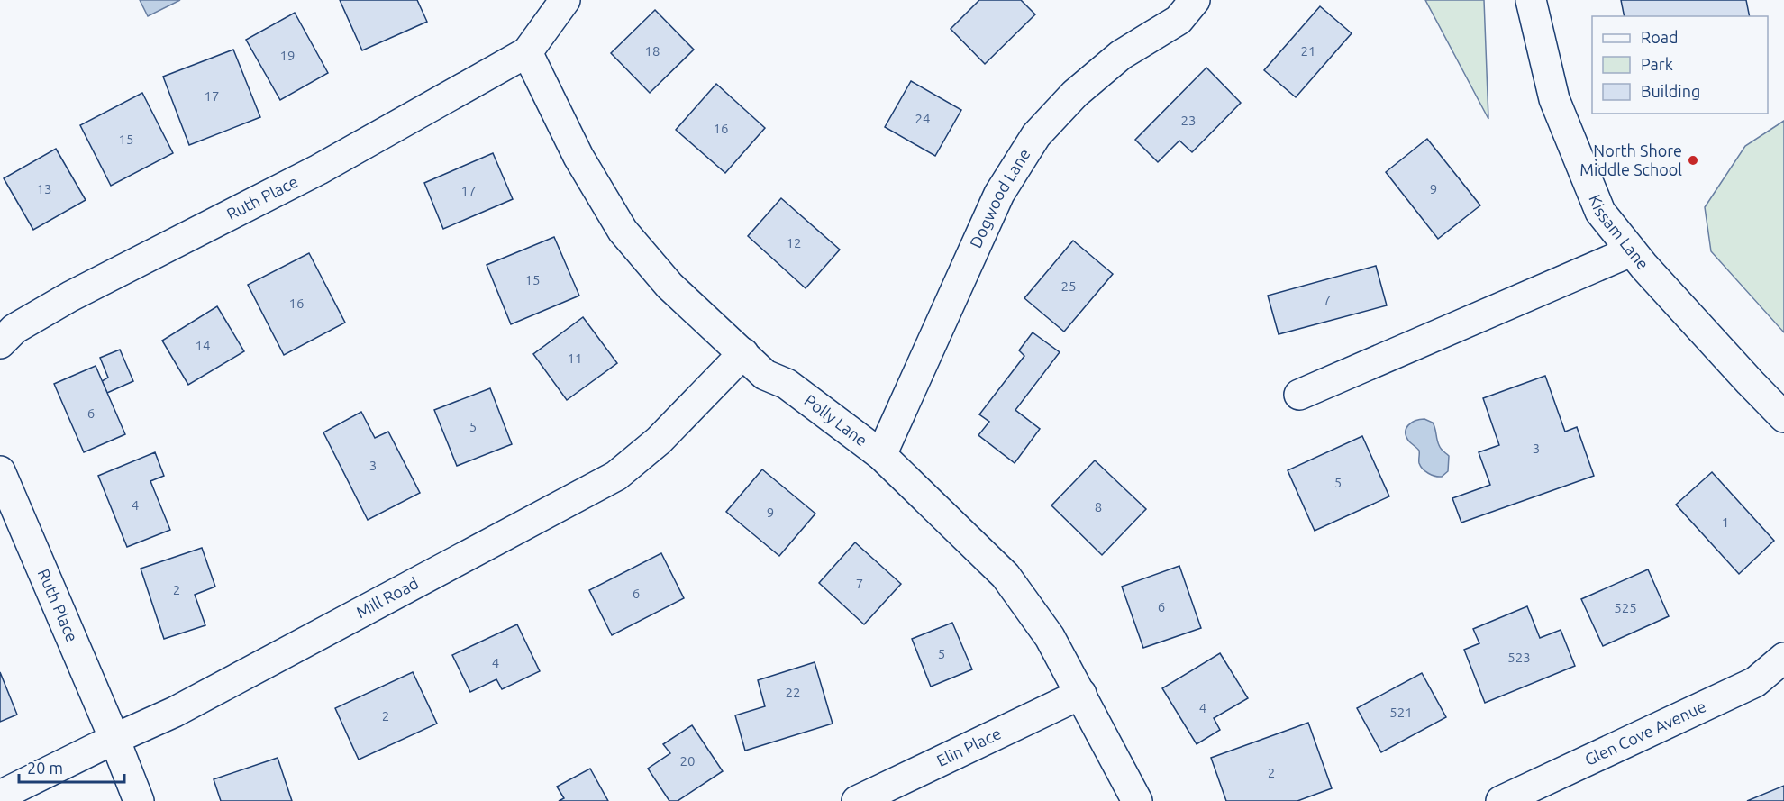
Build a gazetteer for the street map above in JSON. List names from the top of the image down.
{
  "streets": {
    "street": [
      "Ruth Place",
      "Dogwood Lane",
      "Kissam Lane",
      "Polly Lane",
      "Mill Road",
      "Glen Cove Avenue",
      "Elin Place"
    ]
  },
  "crossings": [
    ["Ruth Place", "Polly Lane"],
    ["Ruth Place", "Mill Road"],
    ["Dogwood Lane", "Polly Lane"],
    ["Polly Lane", "Mill Road"],
    ["Polly Lane", "Elin Place"]
  ],
  "places": ["North Shore Middle School"],
  "house_numbers": [
    "18",
    "21",
    "19",
    "17",
    "24",
    "23",
    "16",
    "15",
    "13",
    "9",
    "17",
    "12",
    "15",
    "25",
    "7",
    "16",
    "14",
    "11",
    "6",
    "5",
    "3",
    "3",
    "5",
    "4",
    "8",
    "9",
    "1",
    "7",
    "2",
    "6",
    "6",
    "525",
    "5",
    "523",
    "4",
    "22",
    "4",
    "521",
    "2",
    "20",
    "2"
  ],
  "legend": ["Road", "Park", "Building"],
  "scale_bar": "20 m"
}
